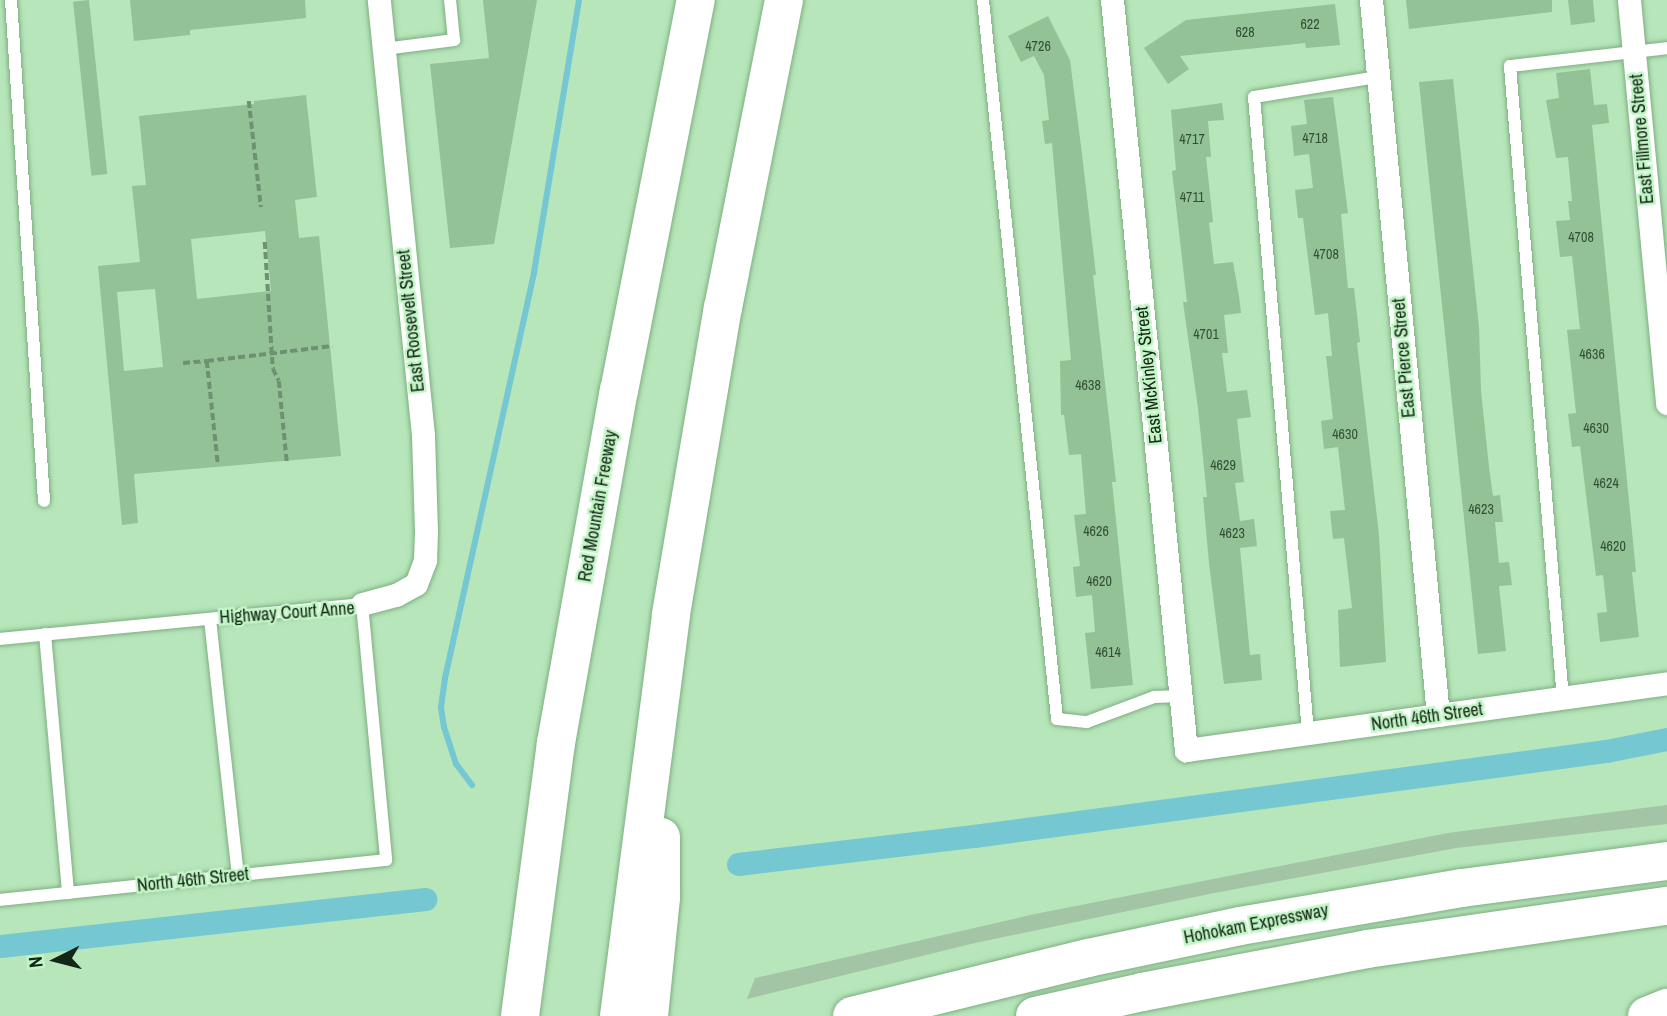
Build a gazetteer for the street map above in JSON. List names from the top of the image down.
{
  "streets": {
    "highway": ["Red Mountain Freeway", "Hohokam Expressway"],
    "street": [
      "East Fillmore Street",
      "East Roosevelt Street",
      "East Pierce Street",
      "East McKinley Street",
      "North 46th Street"
    ],
    "lane": ["Highway Court Anne"]
  },
  "crossings": [
    ["East Roosevelt Street", "Highway Court Anne"],
    ["East Pierce Street", "North 46th Street"],
    ["East McKinley Street", "North 46th Street"],
    ["Highway Court Anne", "North 46th Street"]
  ],
  "house_numbers": [
    "622",
    "628",
    "4726",
    "4718",
    "4717",
    "4711",
    "4708",
    "4708",
    "4701",
    "4636",
    "4638",
    "4630",
    "4630",
    "4629",
    "4624",
    "4623",
    "4626",
    "4623",
    "4620",
    "4620",
    "4614"
  ],
  "north": "left"
}
